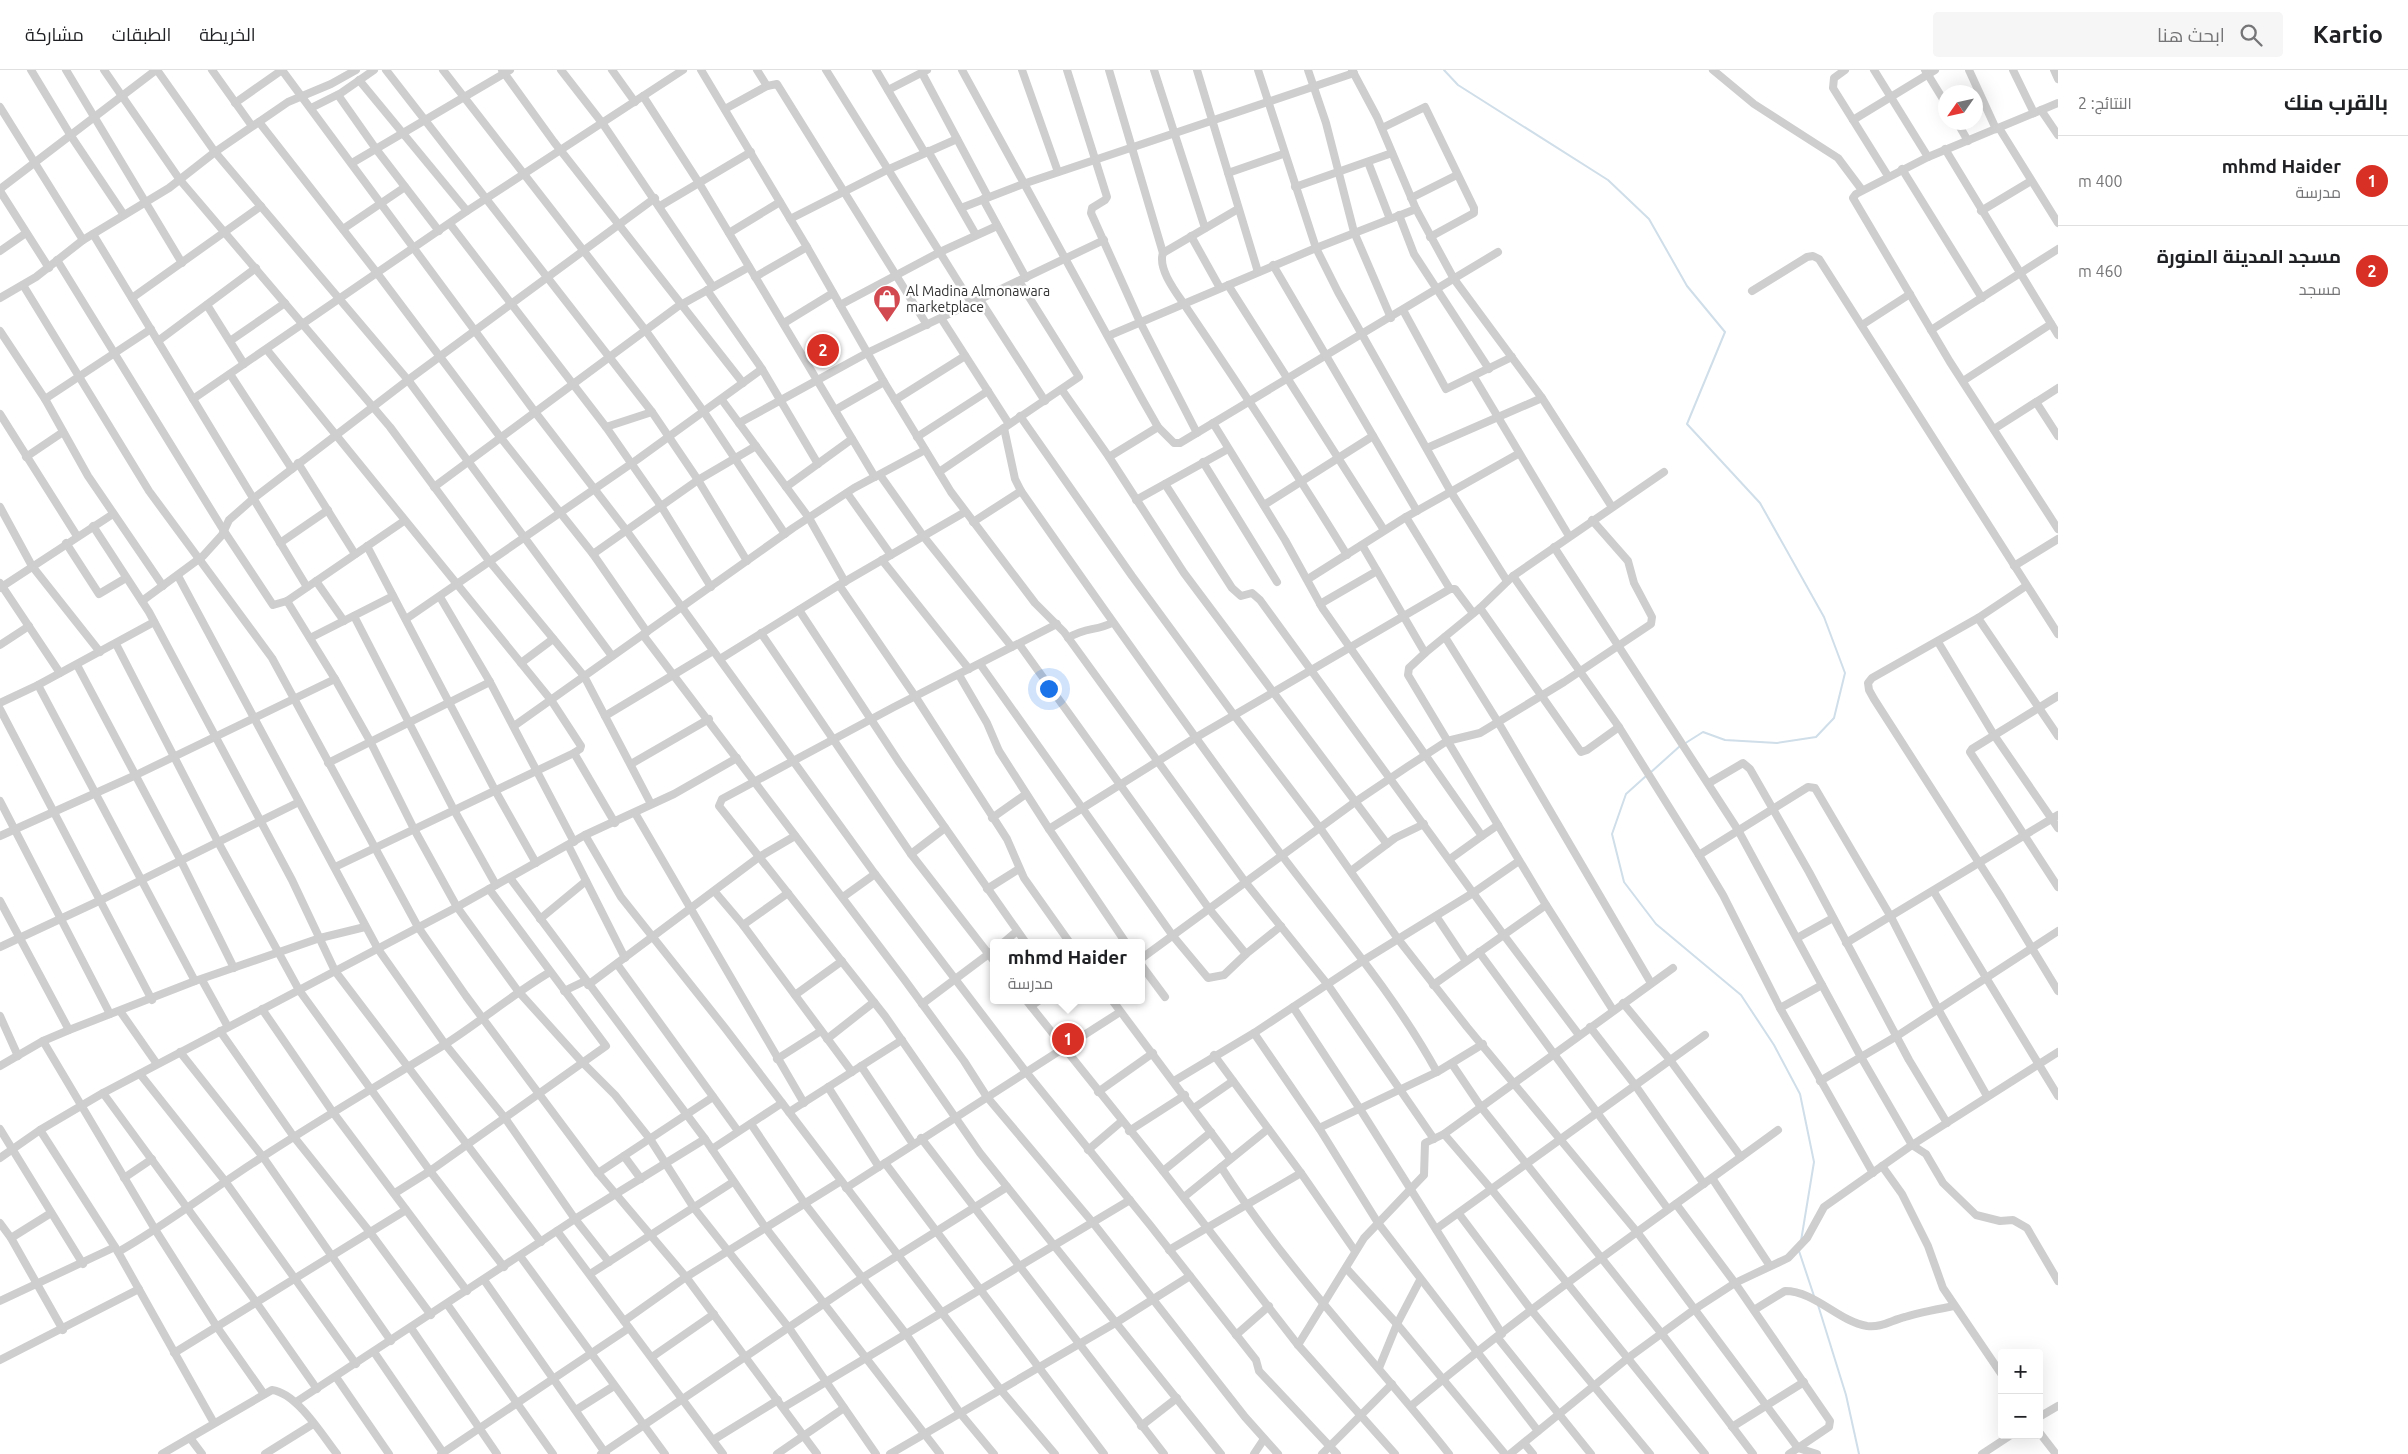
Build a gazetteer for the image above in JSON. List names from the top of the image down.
{
  "places": {
    "shop": ["Al Madina Almonawara marketplace"]
  },
  "north": "bottom left",
  "page": {
    "header": "Kartio",
    "search": "ابحث هنا",
    "nav": ["الخريطة", "الطبقات", "مشاركة"],
    "heading": ["بالقرب منك", "النتائج: 2"],
    "list": [
      {
        "mark": "1",
        "name": "mhmd Haider",
        "note": "مدرسة",
        "value": "400 m"
      },
      {
        "mark": "2",
        "name": "مسجد المدينة المنورة",
        "note": "مسجد",
        "value": "460 m"
      }
    ],
    "pins": ["2", "1"],
    "popup": ["mhmd Haider", "مدرسة"],
    "map_buttons": ["+", "−"]
  }
}
